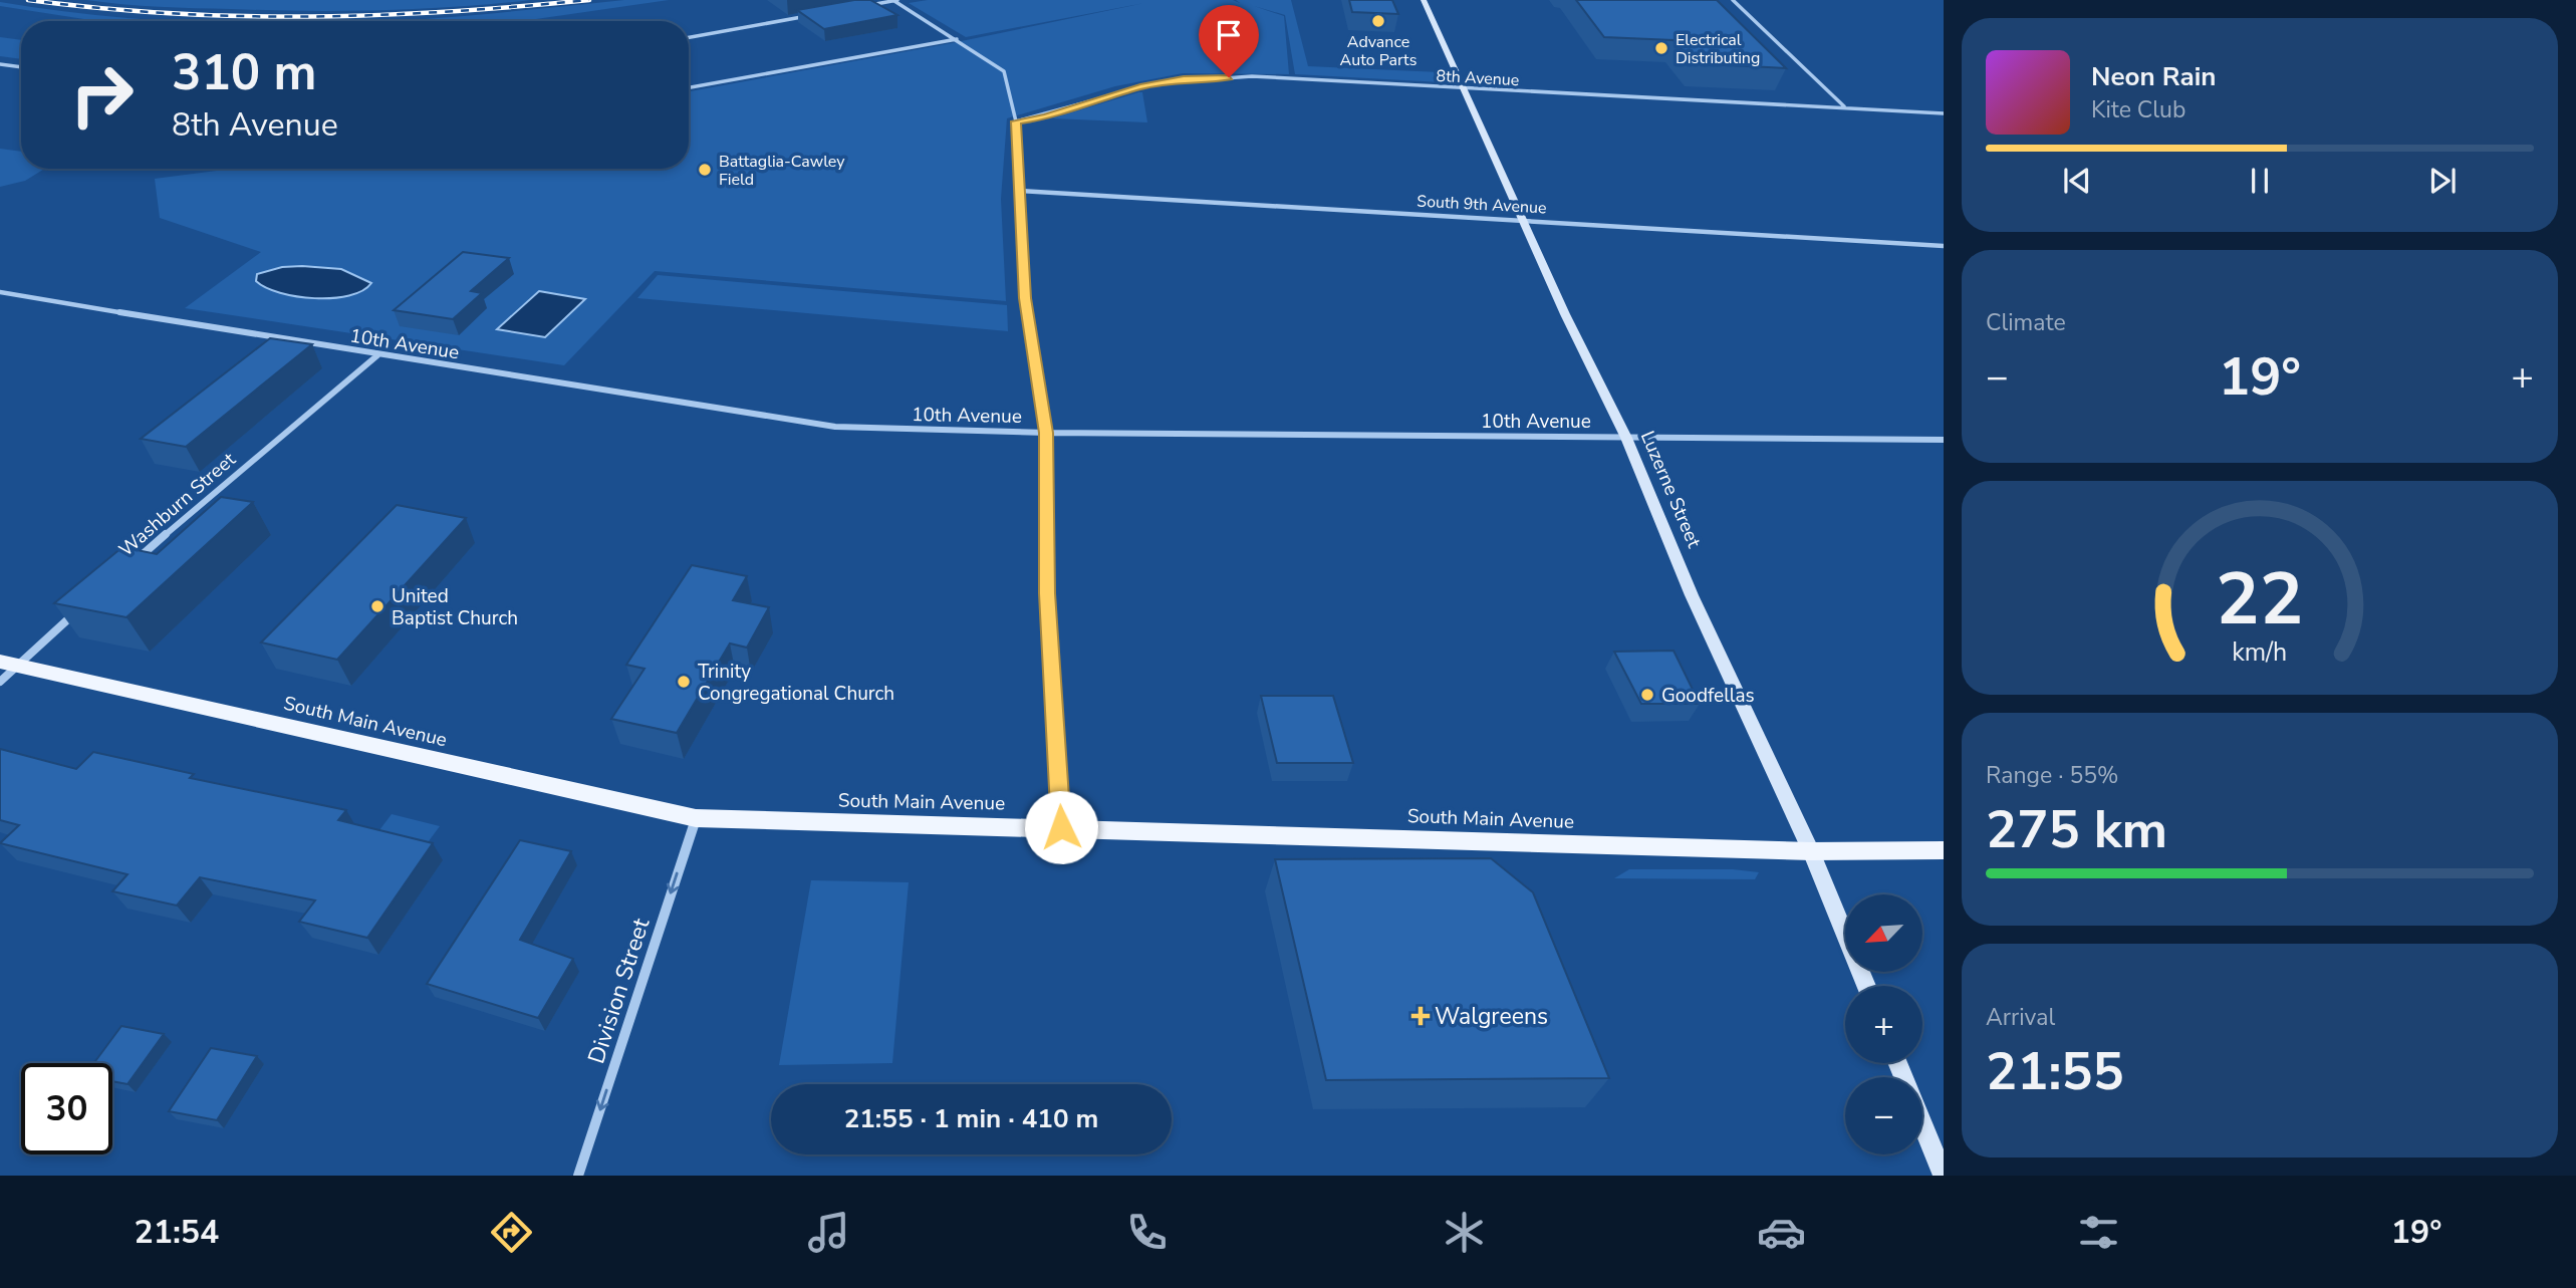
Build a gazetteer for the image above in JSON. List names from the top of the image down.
{
  "streets": {
    "main road": ["South Main Avenue"],
    "street": [
      "8th Avenue",
      "South 9th Avenue",
      "10th Avenue",
      "Luzerne Street",
      "Washburn Street",
      "Division Street"
    ]
  },
  "crossings": [
    ["8th Avenue", "Luzerne Street"],
    ["South 9th Avenue", "Luzerne Street"],
    ["10th Avenue", "Luzerne Street"],
    ["10th Avenue", "Washburn Street"],
    ["Luzerne Street", "South Main Avenue"],
    ["South Main Avenue", "Division Street"]
  ],
  "one_way": ["Division Street"],
  "places": {
    "other": [
      "Advance Auto Parts",
      "Electrical Distributing",
      "Battaglia-Cawley Field",
      "United Baptist Church",
      "Trinity Congregational Church",
      "Goodfellas"
    ],
    "health": ["Walgreens"]
  },
  "north": "bottom left",
  "page": {
    "turn": ["310 m", "8th Avenue"],
    "song": ["Neon Rain", "Kite Club"],
    "tile": [
      "Climate",
      ["Range · 55%", "275 km"],
      ["Arrival", "21:55"]
    ],
    "heat": ["−", "19°", "+"],
    "map_buttons": ["+", "−"],
    "limit": "30",
    "trip": "21:55 · 1 min · 410 m",
    "tabs": ["21:54", "19°"],
    "gauge": ["22", "km/h"]
  }
}
